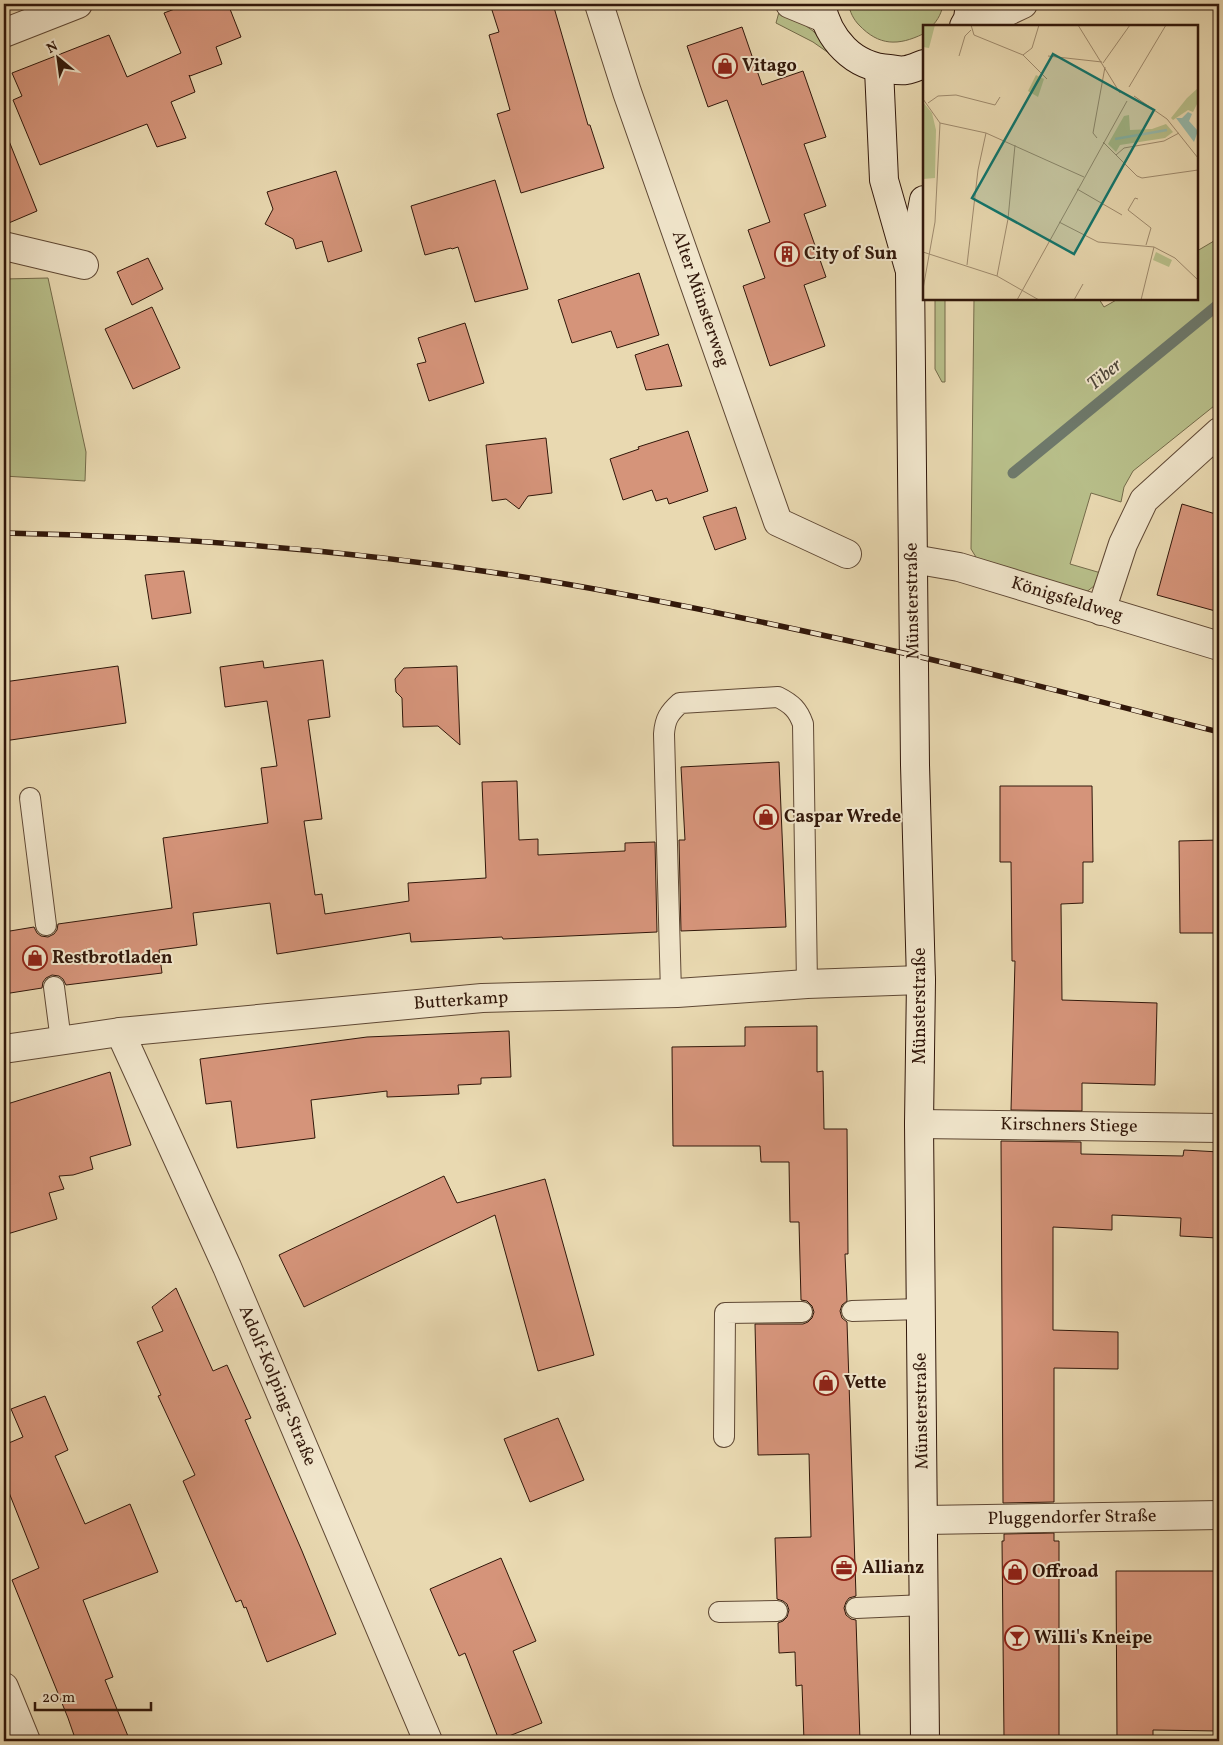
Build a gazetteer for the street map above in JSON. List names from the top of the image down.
{
  "streets": {
    "street": [
      "Alter Münsterweg",
      "Königsfeldweg",
      "Münsterstraße",
      "Butterkamp",
      "Kirschners Stiege",
      "Adolf-Kolping-Straße",
      "Pluggendorfer Straße"
    ]
  },
  "crossings": [
    ["Königsfeldweg", "Münsterstraße"],
    ["Münsterstraße", "Butterkamp"],
    ["Münsterstraße", "Kirschners Stiege"],
    ["Münsterstraße", "Pluggendorfer Straße"],
    ["Butterkamp", "Adolf-Kolping-Straße"]
  ],
  "water": ["Tiber"],
  "places": {
    "shop": [
      "Vitago",
      "Caspar Wrede",
      "Restbrotladen",
      "Vette",
      "Offroad"
    ],
    "building": ["City of Sun"],
    "office": ["Allianz"],
    "bar": ["Willi's Kneipe"]
  },
  "scale_bar": "20 m",
  "north": "top left"
}
